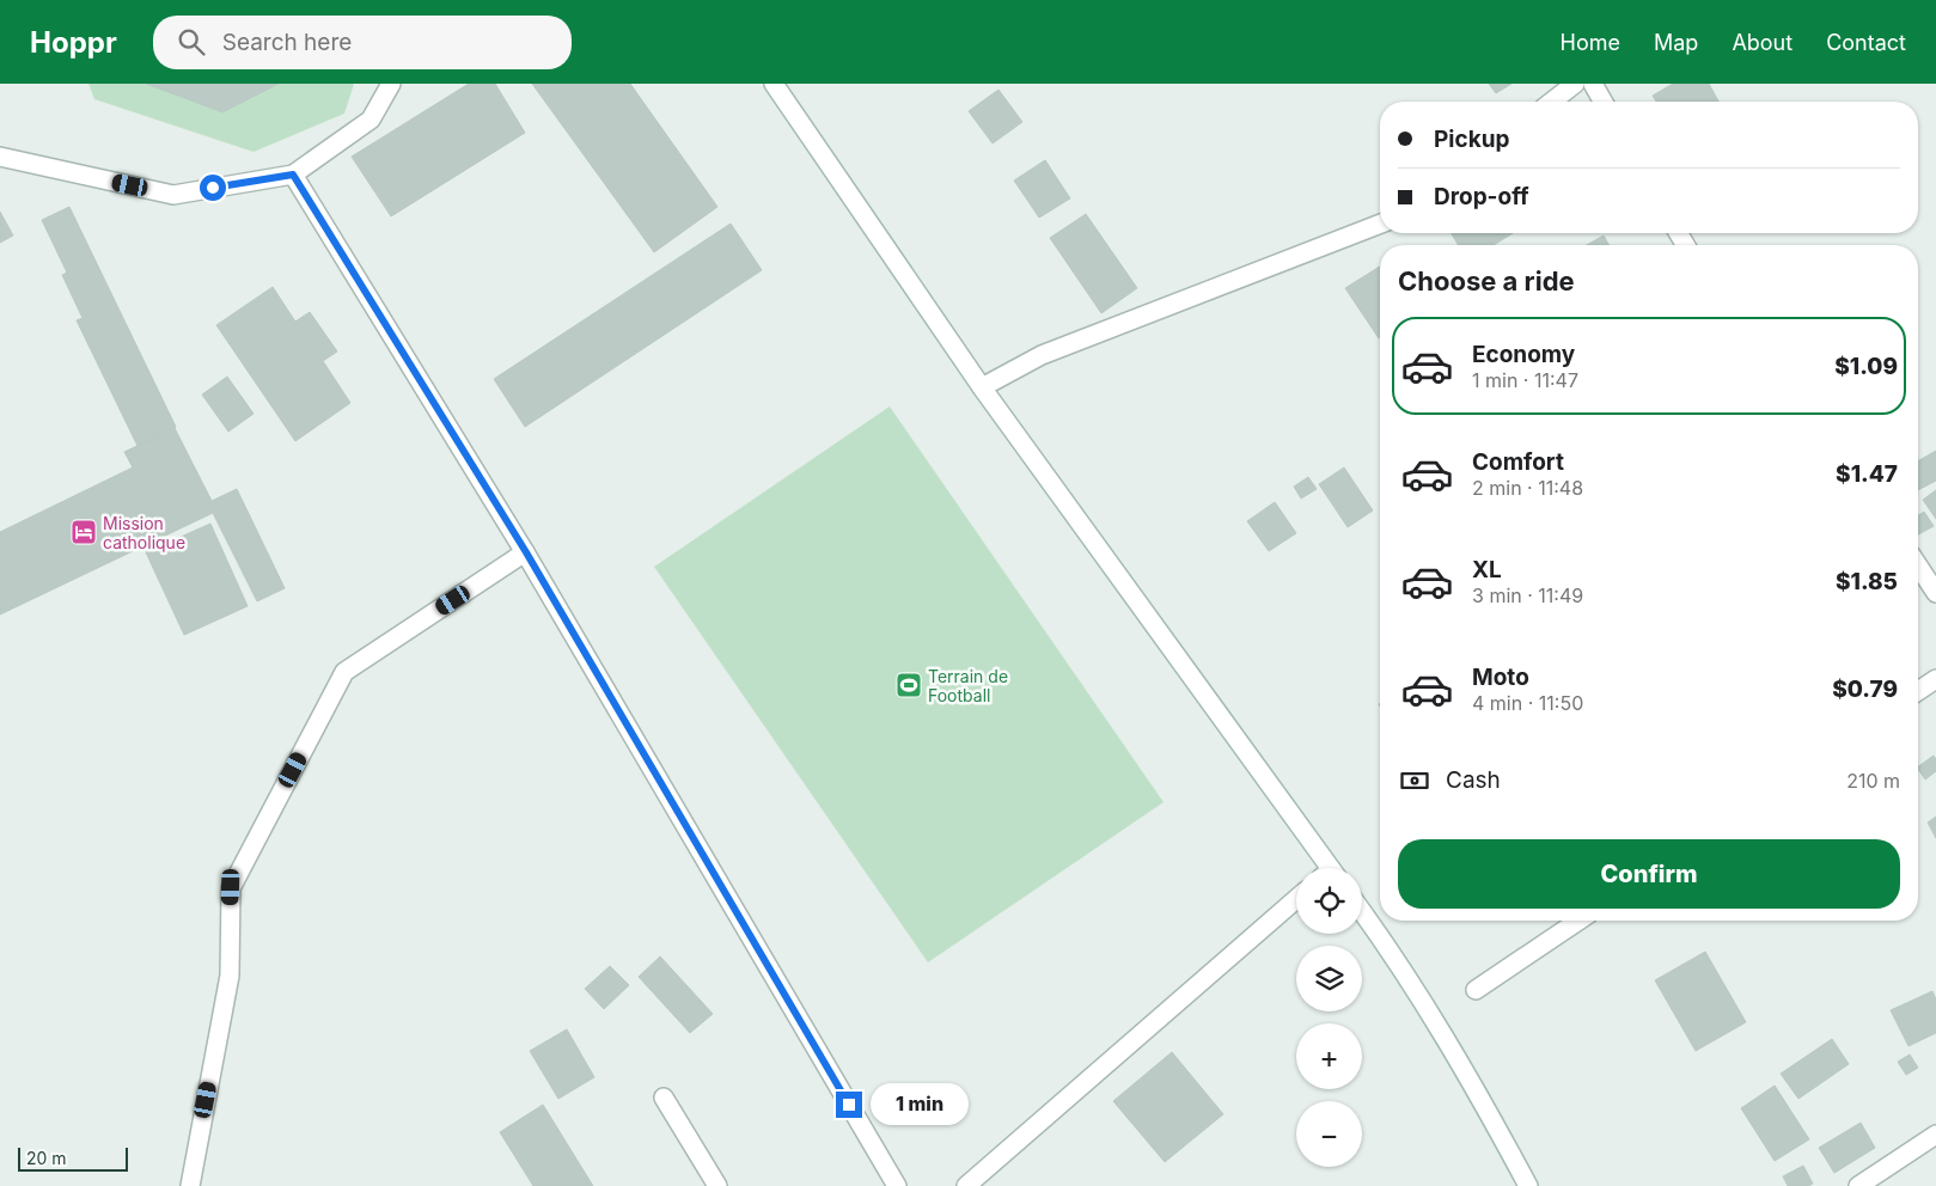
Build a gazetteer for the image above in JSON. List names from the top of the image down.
{
  "places": {
    "hotel": ["Mission catholique"],
    "sports": ["Terrain de Football"]
  },
  "scale_bar": "20 m",
  "page": {
    "header": "Hoppr",
    "search": "Search here",
    "nav": [
      "Home",
      "Map",
      "About",
      "Contact"
    ],
    "banner": ["Pickup", "Drop-off"],
    "heading": "Choose a ride",
    "list": [
      {
        "name": "Economy",
        "note": "1 min · 11:47",
        "value": "$1.09"
      },
      {
        "name": "Comfort",
        "note": "2 min · 11:48",
        "value": "$1.47"
      },
      {
        "name": "XL",
        "note": "3 min · 11:49",
        "value": "$1.85"
      },
      {
        "name": "Moto",
        "note": "4 min · 11:50",
        "value": "$0.79"
      }
    ],
    "pay": ["Cash", "210 m"],
    "buttons": "Confirm",
    "map_buttons": ["+", "−"],
    "bubble": "1 min",
    "scale": "20 m"
  }
}
